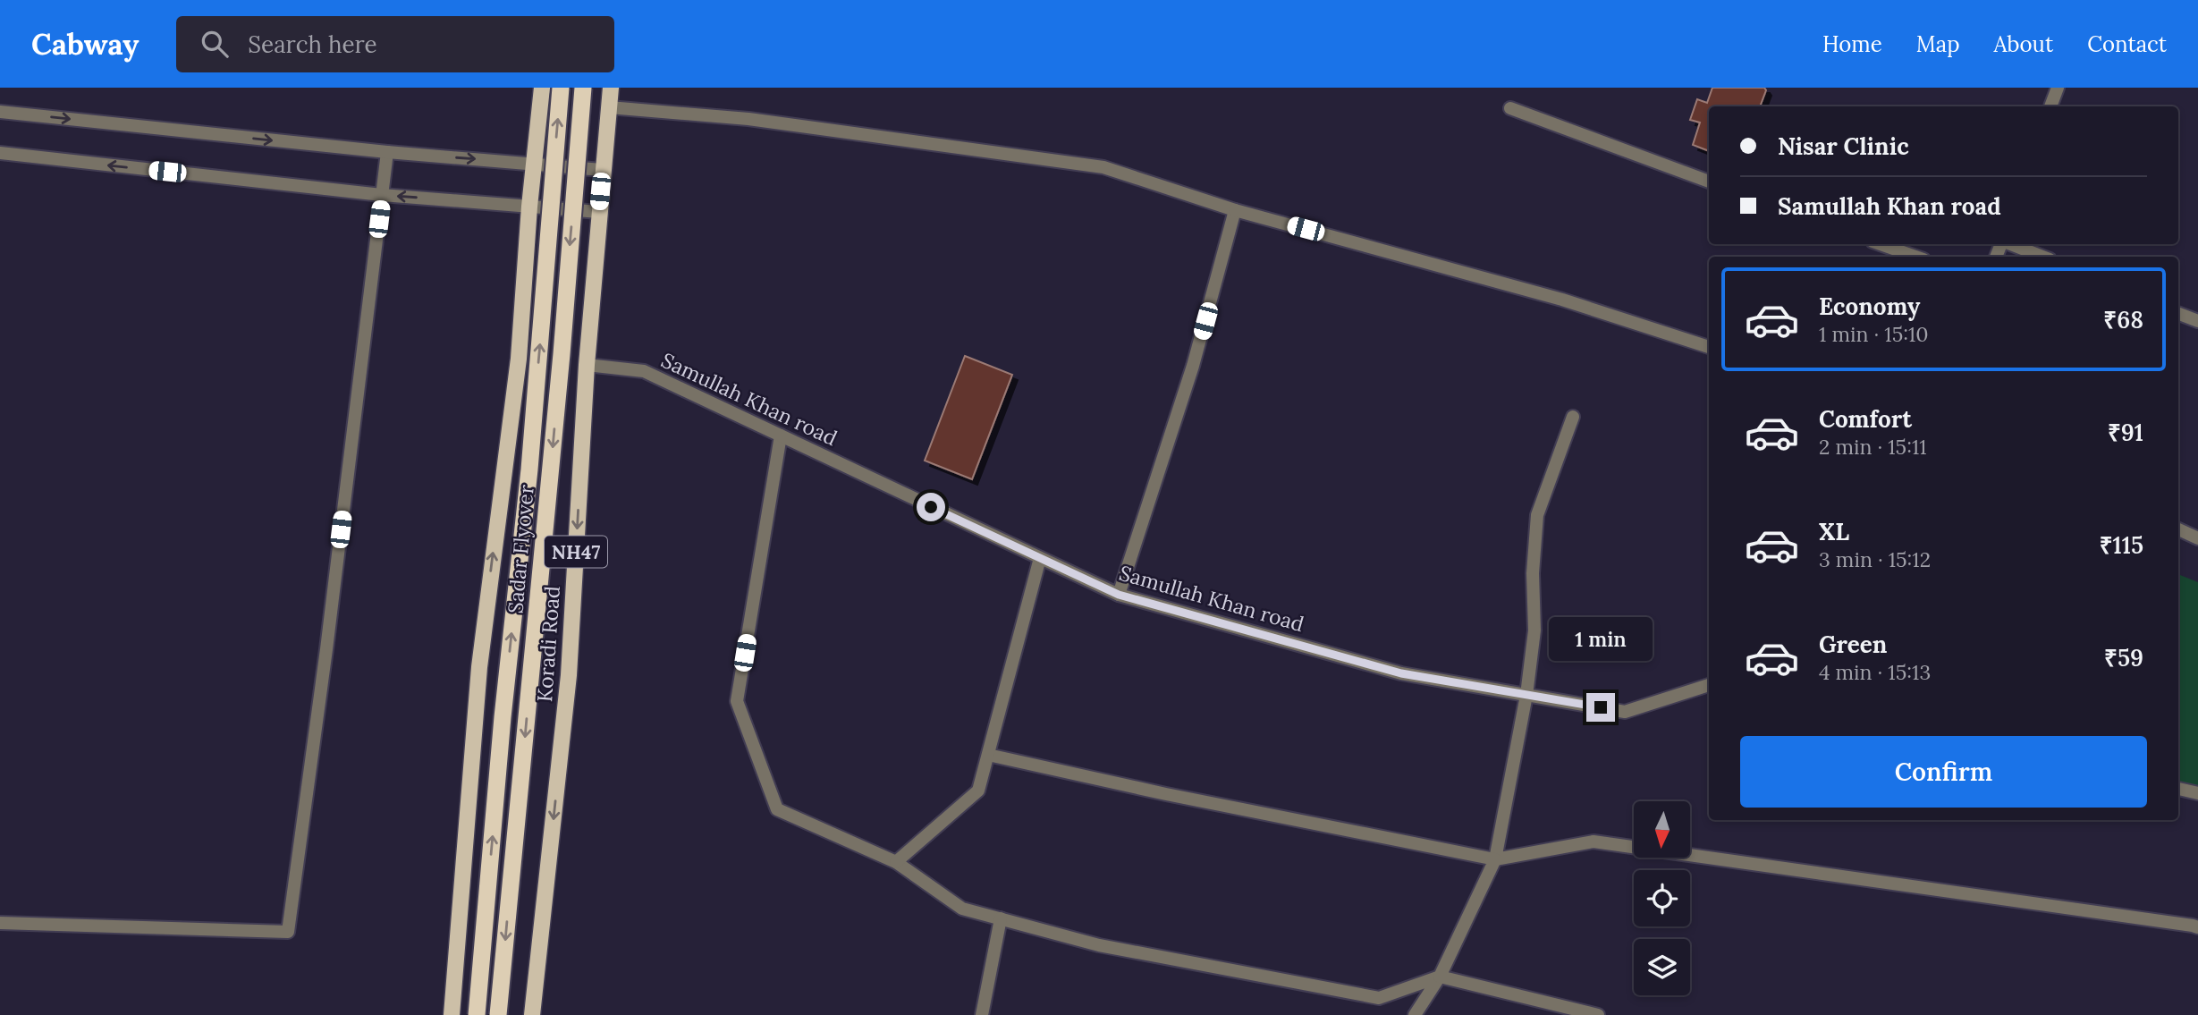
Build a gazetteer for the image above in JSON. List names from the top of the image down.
{
  "streets": {
    "highway": ["Sadar Flyover"],
    "main road": ["NH47", "Koradi Road"],
    "street": ["Samullah Khan road"]
  },
  "crossings": [
    ["Samullah Khan road", "Koradi Road"]
  ],
  "north": "bottom",
  "page": {
    "header": "Cabway",
    "search": "Search here",
    "nav": [
      "Home",
      "Map",
      "About",
      "Contact"
    ],
    "banner": ["Nisar Clinic", "Samullah Khan road"],
    "list": [
      {
        "name": "Economy",
        "note": "1 min · 15:10",
        "value": "₹68"
      },
      {
        "name": "Comfort",
        "note": "2 min · 15:11",
        "value": "₹91"
      },
      {
        "name": "XL",
        "note": "3 min · 15:12",
        "value": "₹115"
      },
      {
        "name": "Green",
        "note": "4 min · 15:13",
        "value": "₹59"
      }
    ],
    "bubble": "1 min",
    "buttons": "Confirm"
  }
}
